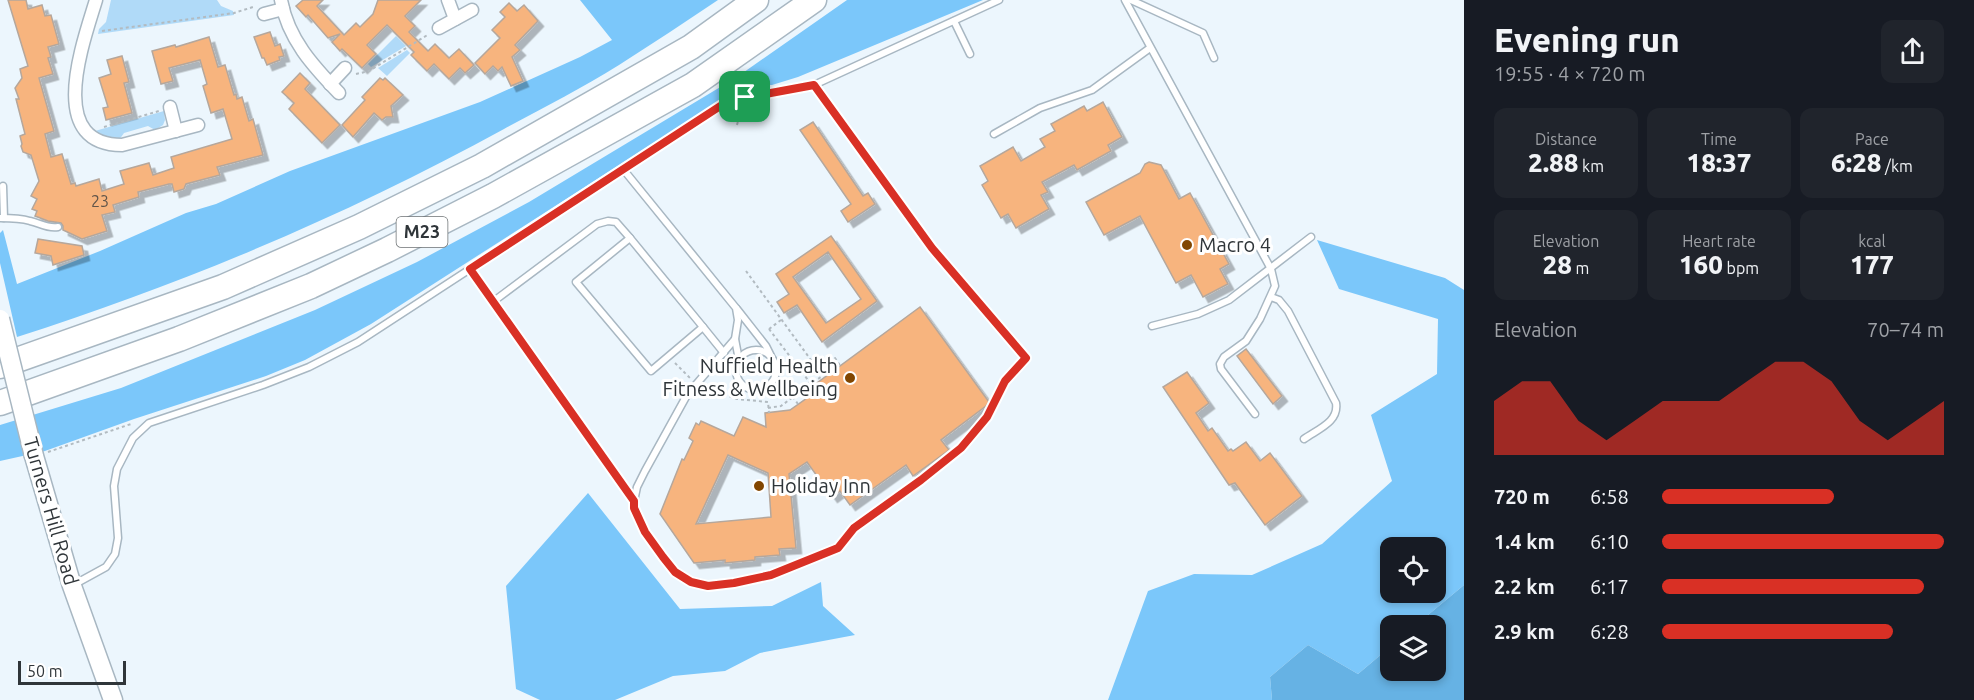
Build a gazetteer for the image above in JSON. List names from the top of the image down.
{
  "streets": {
    "highway": ["M23"],
    "street": ["Turners Hill Road"]
  },
  "places": ["Macro 4", "Nuffield Health Fitness & Wellbeing", "Holiday Inn"],
  "house_numbers": ["23"],
  "scale_bar": "50 m",
  "page": {
    "heading": ["Evening run", "19:55 · 4 × 720 m"],
    "stats": [
      ["Distance", "2.88 km"],
      ["Time", "18:37"],
      ["Pace", "6:28 /km"],
      ["Elevation", "28 m"],
      ["Heart rate", "160 bpm"],
      ["kcal", "177"]
    ],
    "chart": ["Elevation", "70–74 m"],
    "list": [
      {
        "name": "720 m",
        "note": "6:58"
      },
      {
        "name": "1.4 km",
        "note": "6:10"
      },
      {
        "name": "2.2 km",
        "note": "6:17"
      },
      {
        "name": "2.9 km",
        "note": "6:28"
      }
    ],
    "scale": "50 m"
  }
}
